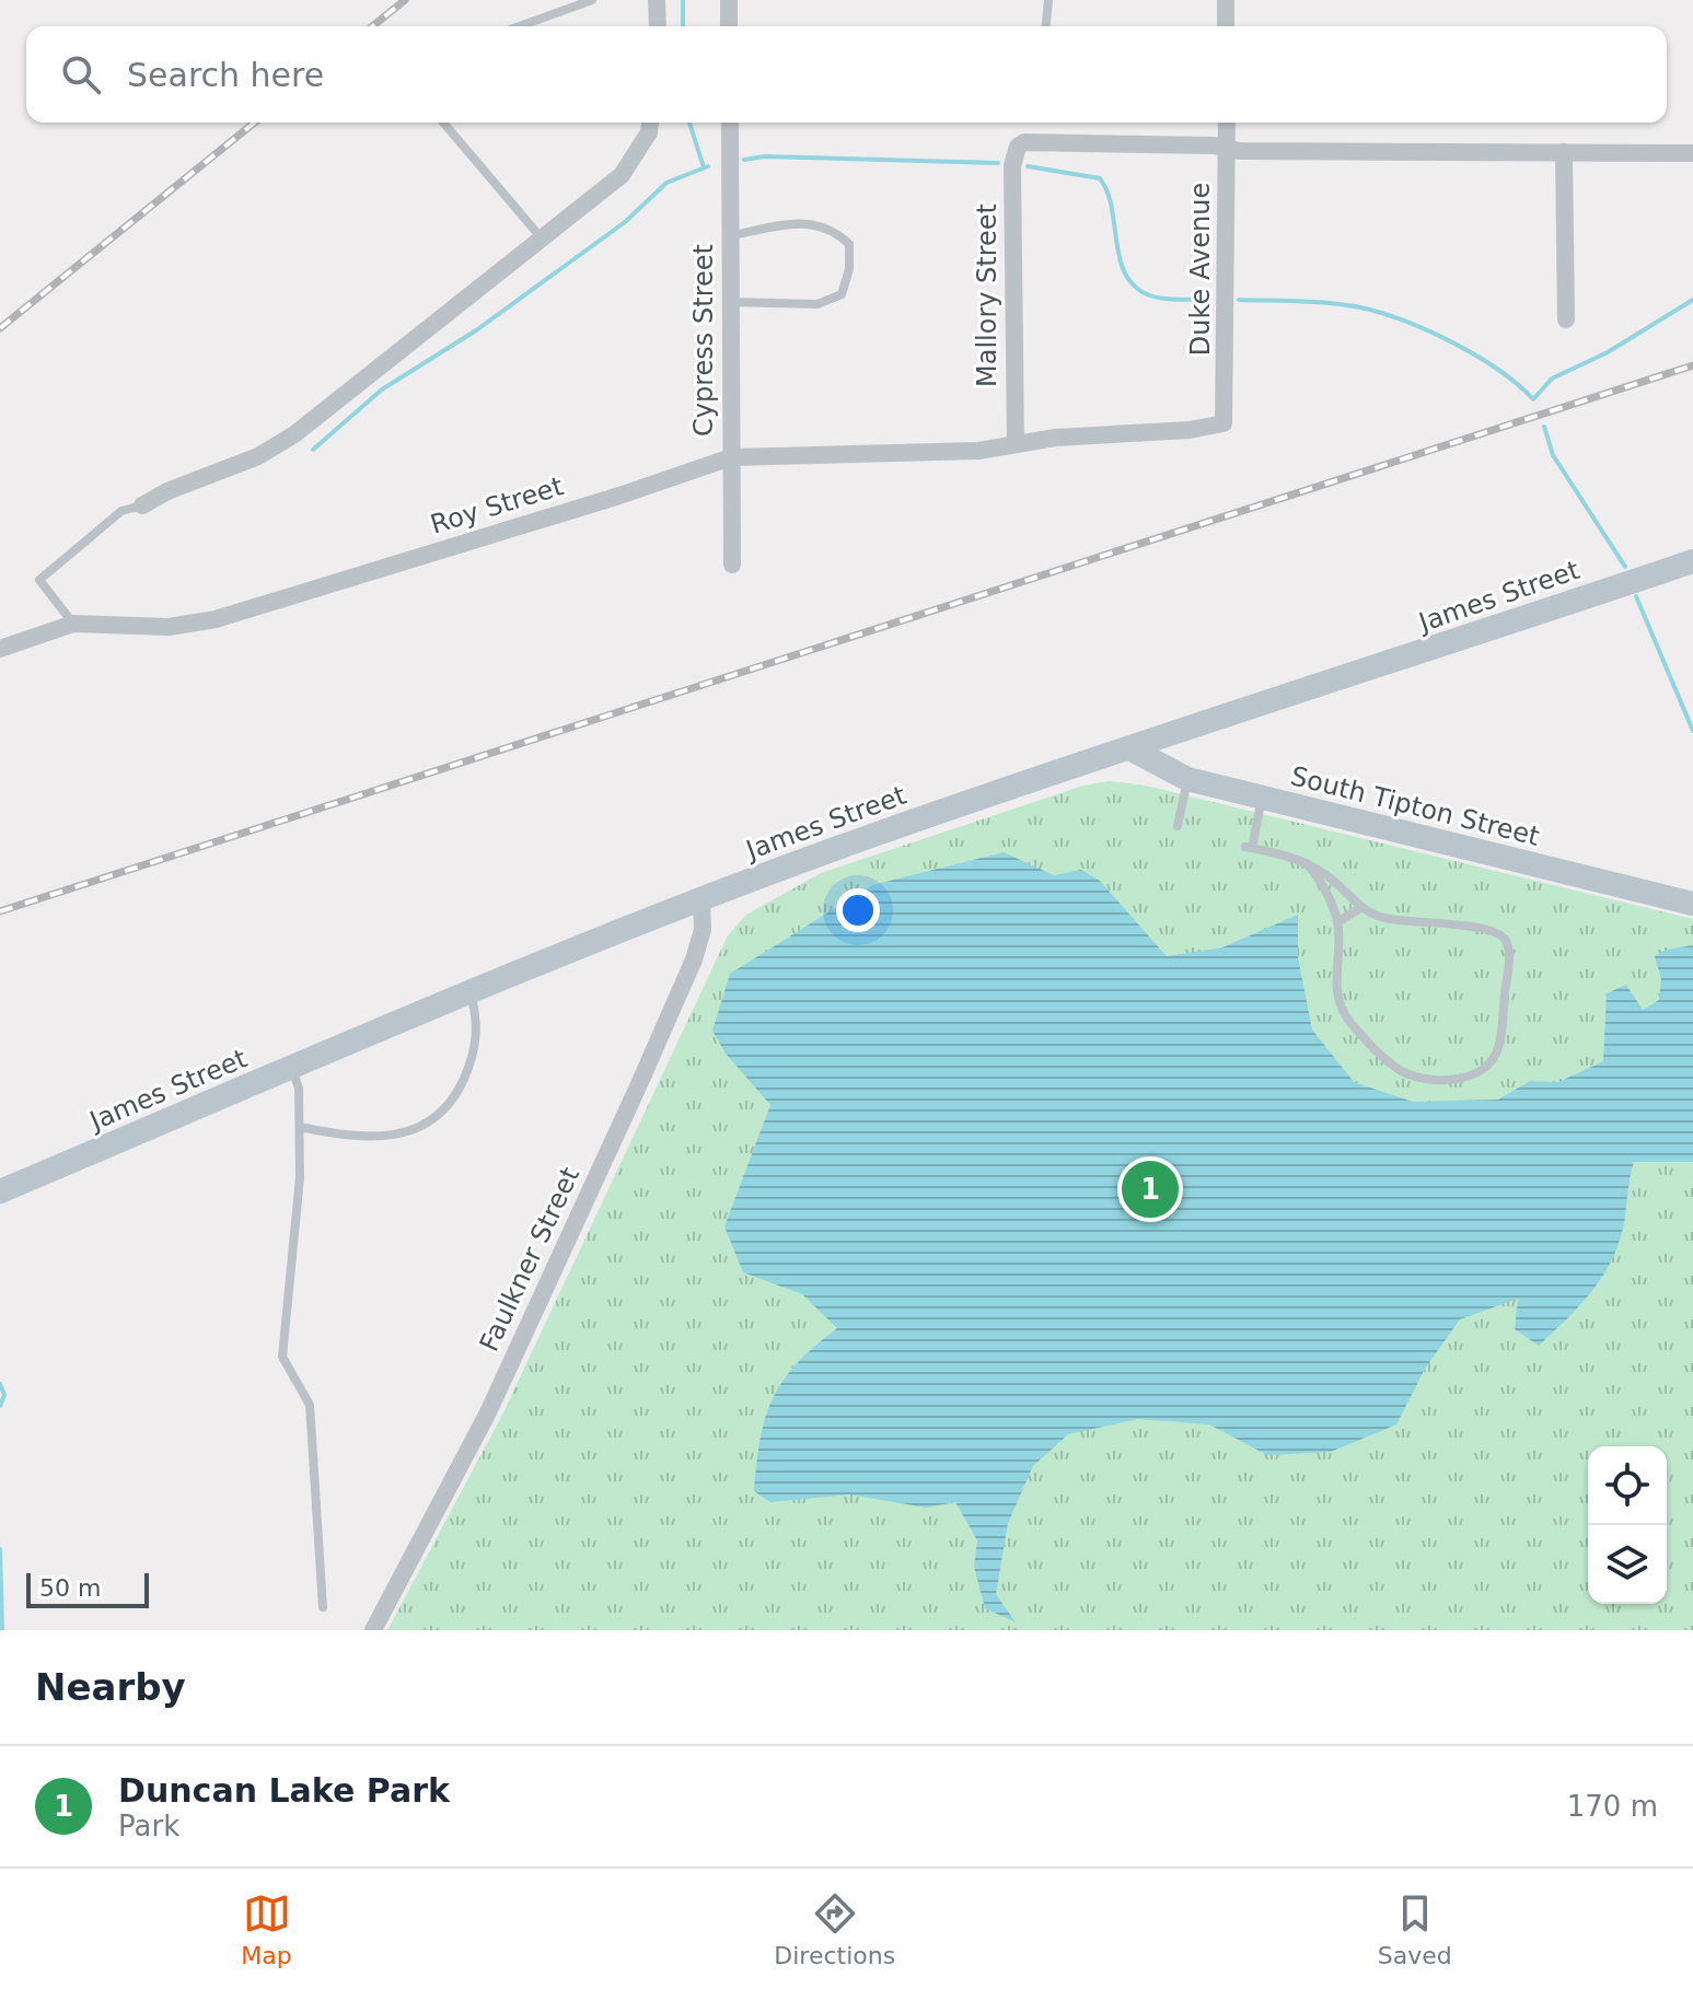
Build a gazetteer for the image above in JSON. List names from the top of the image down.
{
  "streets": {
    "street": [
      "Duke Avenue",
      "Mallory Street",
      "Cypress Street",
      "Roy Street",
      "James Street",
      "South Tipton Street",
      "Faulkner Street"
    ]
  },
  "crossings": [
    ["Duke Avenue", "Mallory Street"],
    ["Duke Avenue", "Roy Street"],
    ["Mallory Street", "Roy Street"],
    ["Cypress Street", "Roy Street"],
    ["James Street", "South Tipton Street"],
    ["James Street", "Faulkner Street"]
  ],
  "scale_bar": "50 m",
  "page": {
    "search": "Search here",
    "pins": "1",
    "scale": "50 m",
    "heading": "Nearby",
    "list": [
      {
        "mark": "1",
        "name": "Duncan Lake Park",
        "note": "Park",
        "value": "170 m"
      }
    ],
    "nav": ["Map", "Directions", "Saved"]
  }
}
